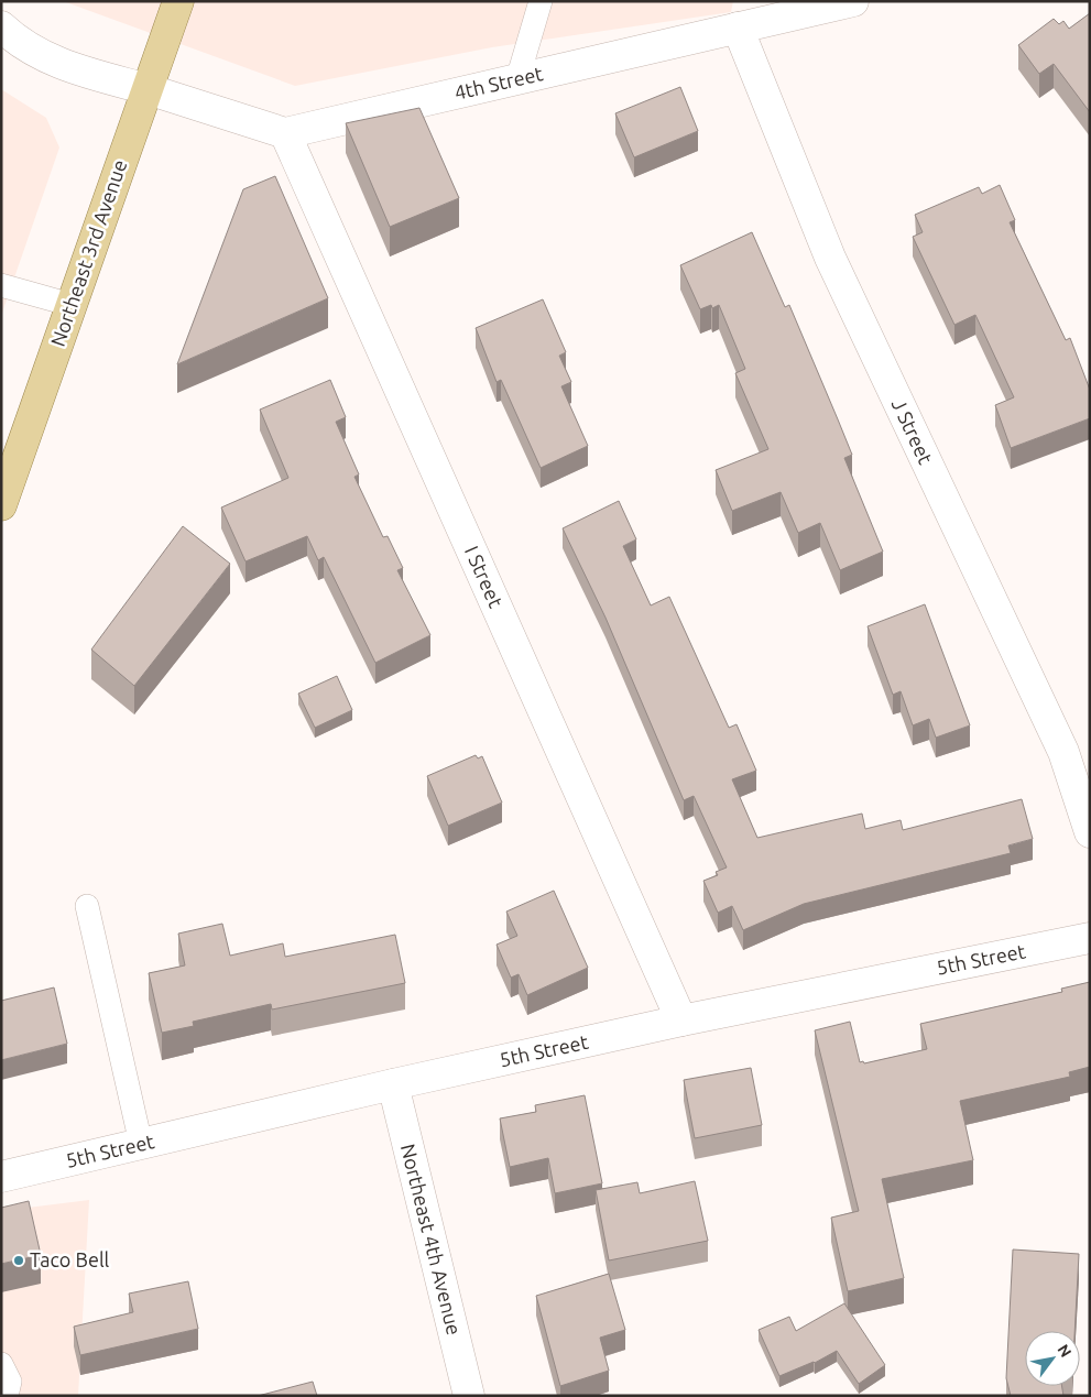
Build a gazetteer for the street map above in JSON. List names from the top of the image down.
{
  "streets": {
    "main road": ["Northeast 3rd Avenue"],
    "street": [
      "4th Street",
      "J Street",
      "I Street",
      "5th Street",
      "Northeast 4th Avenue"
    ]
  },
  "crossings": [
    ["4th Street", "J Street"],
    ["4th Street", "I Street"],
    ["I Street", "5th Street"],
    ["5th Street", "Northeast 4th Avenue"]
  ],
  "places": ["Taco Bell"],
  "north": "top right"
}
